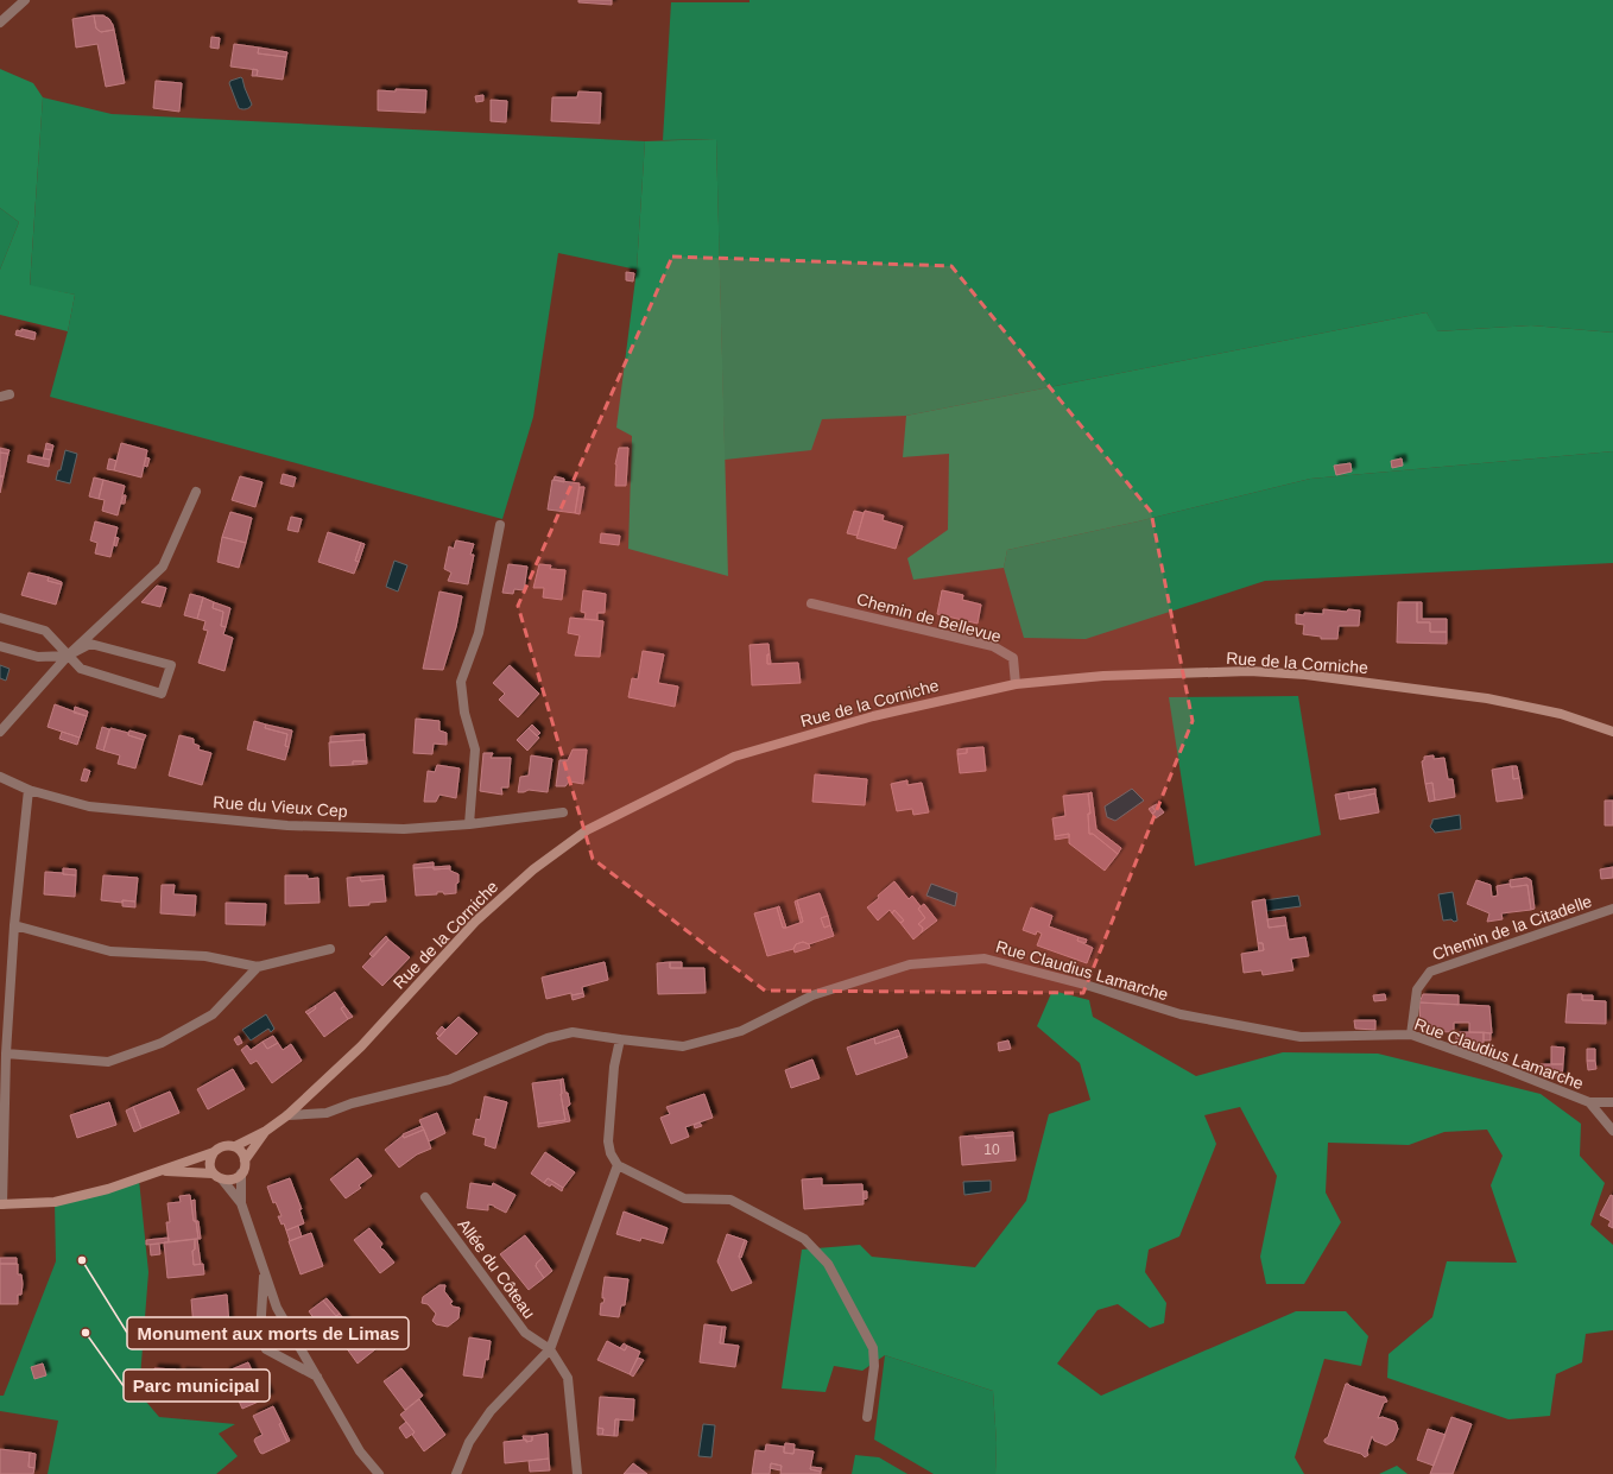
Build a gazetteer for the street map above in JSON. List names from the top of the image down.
{
  "streets": {
    "main road": ["Rue de la Corniche"],
    "street": [
      "Chemin de Bellevue",
      "Rue du Vieux Cep",
      "Chemin de la Citadelle",
      "Rue Claudius Lamarche",
      "Allée du Côteau"
    ]
  },
  "crossings": [
    ["Chemin de Bellevue", "Rue de la Corniche"],
    ["Rue de la Corniche", "Rue Claudius Lamarche"],
    ["Chemin de la Citadelle", "Rue Claudius Lamarche"]
  ],
  "places": ["Monument aux morts de Limas", "Parc municipal"],
  "house_numbers": ["10"]
}
